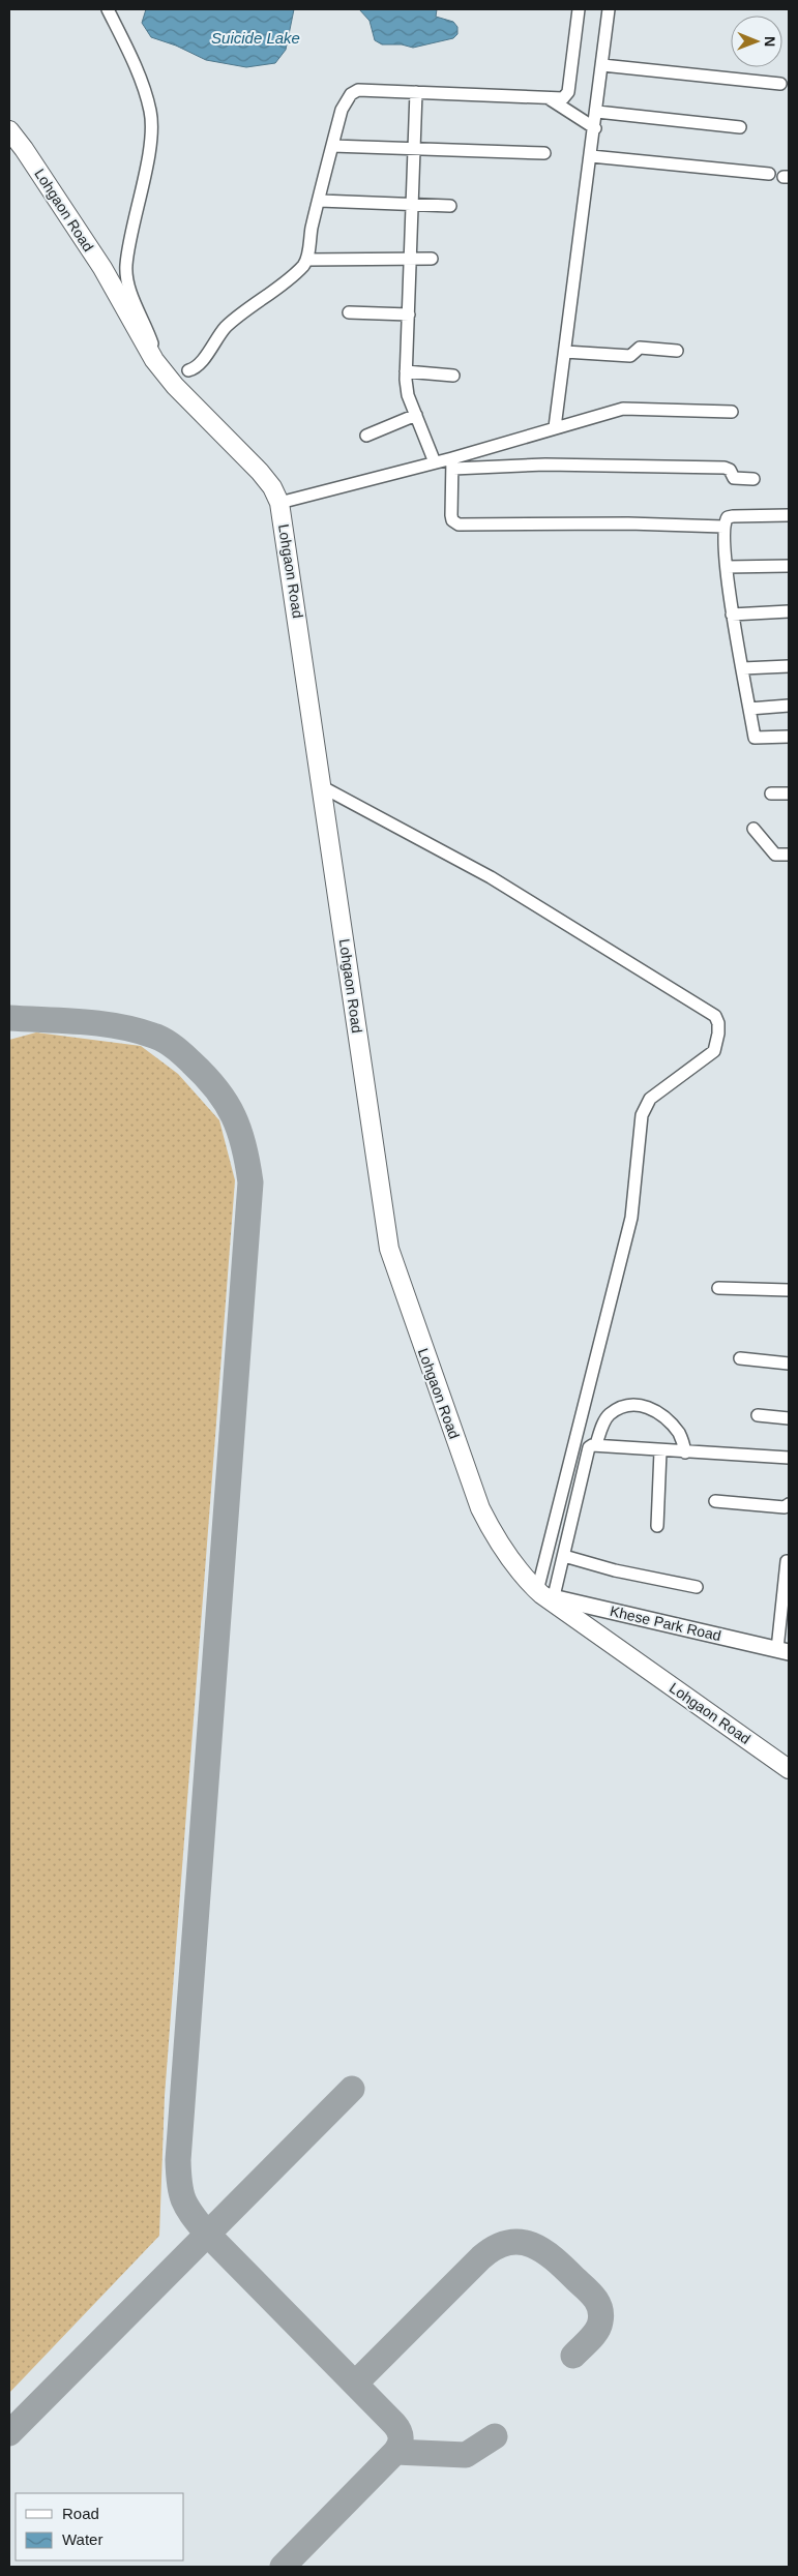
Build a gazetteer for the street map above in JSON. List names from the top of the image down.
{
  "streets": {
    "main road": ["Lohgaon Road"],
    "street": ["Khese Park Road"]
  },
  "crossings": [
    ["Lohgaon Road", "Khese Park Road"]
  ],
  "water": ["Suicide Lake"],
  "legend": ["Road", "Water"],
  "north": "right"
}
